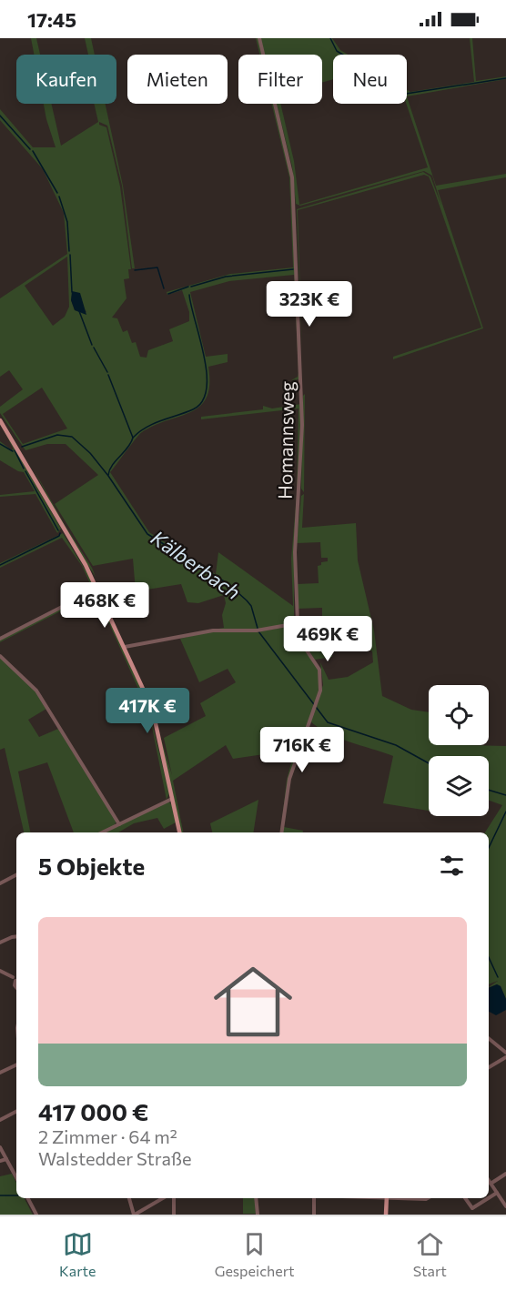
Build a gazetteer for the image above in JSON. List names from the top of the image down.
{
  "streets": {
    "street": ["Homannsweg"]
  },
  "water": ["Kälberbach"],
  "page": {
    "status": "17:45",
    "chip": [
      "Kaufen",
      "Mieten",
      "Filter",
      "Neu"
    ],
    "price": [
      "323K €",
      "468K €",
      "469K €",
      "417K €",
      "716K €"
    ],
    "heading": "5 Objekte",
    "list": [
      {
        "name": "417 000 €",
        "note": "2 Zimmer · 64 m² · Walstedder Straße"
      }
    ],
    "tabs": ["Karte", "Gespeichert", "Start"]
  }
}
